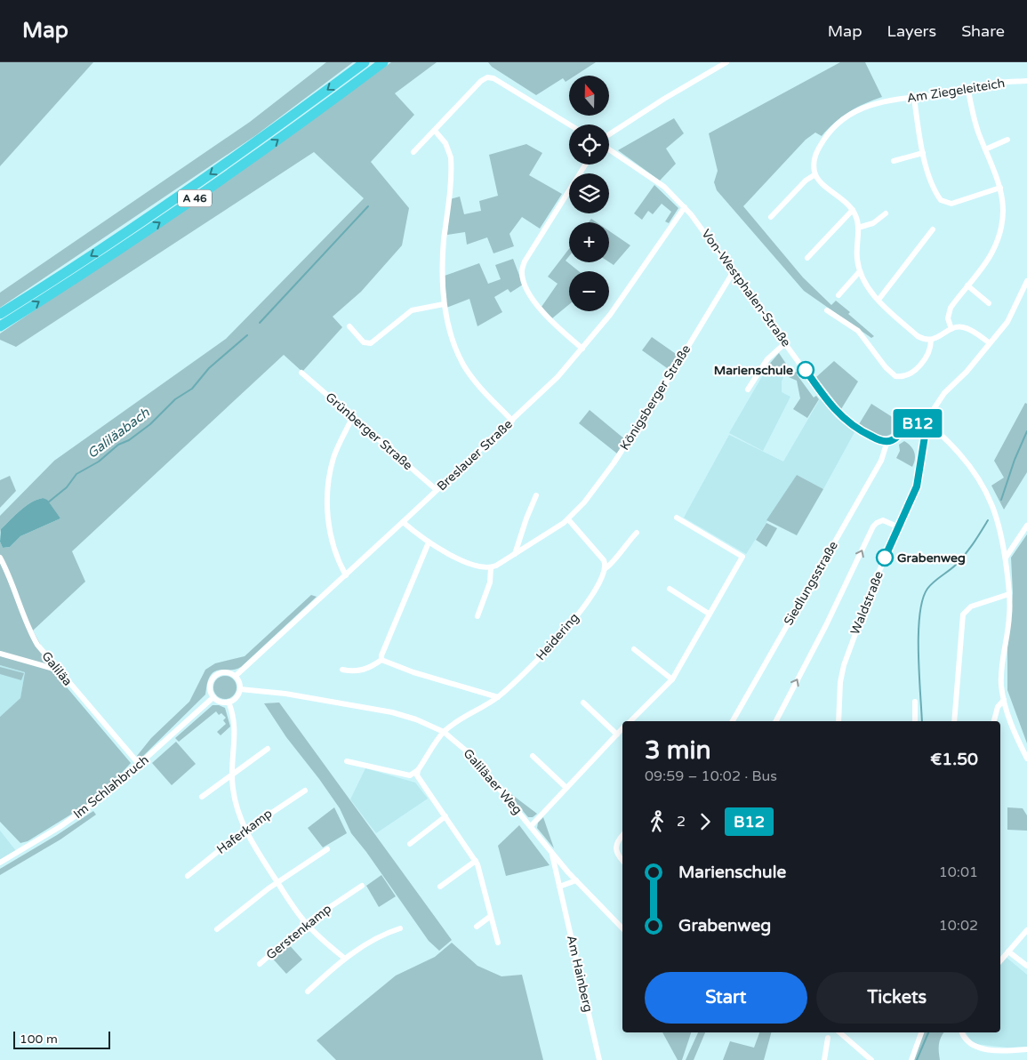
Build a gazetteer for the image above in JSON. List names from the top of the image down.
{
  "streets": {
    "highway": ["A 46"],
    "street": [
      "Am Ziegeleiteich",
      "Von-Westphalen-Straße",
      "Königsberger Straße",
      "Grünberger Straße",
      "Breslauer Straße",
      "Siedlungsstraße",
      "Waldstraße",
      "Heidering",
      "Galiläa",
      "Galiläaer Weg",
      "Im Schlahbruch",
      "Haferkamp",
      "Gerstenkamp",
      "Am Hainberg"
    ]
  },
  "crossings": [
    ["Von-Westphalen-Straße", "Königsberger Straße"],
    ["Von-Westphalen-Straße", "Breslauer Straße"],
    ["Von-Westphalen-Straße", "Siedlungsstraße"],
    ["Grünberger Straße", "Breslauer Straße"],
    ["Breslauer Straße", "Galiläaer Weg"],
    ["Breslauer Straße", "Im Schlahbruch"],
    ["Heidering", "Galiläaer Weg"],
    ["Galiläa", "Im Schlahbruch"],
    ["Galiläaer Weg", "Im Schlahbruch"],
    ["Galiläaer Weg", "Am Hainberg"]
  ],
  "water": ["Galiläabach"],
  "places": ["Marienschule", "Grabenweg"],
  "lines": ["bus line B12"],
  "scale_bar": "100 m",
  "north": "top",
  "page": {
    "header": "Map",
    "nav": ["Map", "Layers", "Share"],
    "on_map": "B12",
    "map_buttons": ["+", "−"],
    "heading": ["3 min", "09:59 – 10:02 · Bus", "€1.50"],
    "legs": ["2", "B12"],
    "list": [
      {
        "name": "Marienschule",
        "value": "10:01"
      },
      {
        "name": "Grabenweg",
        "value": "10:02"
      }
    ],
    "buttons": ["Start", "Tickets"],
    "scale": "100 m"
  }
}
